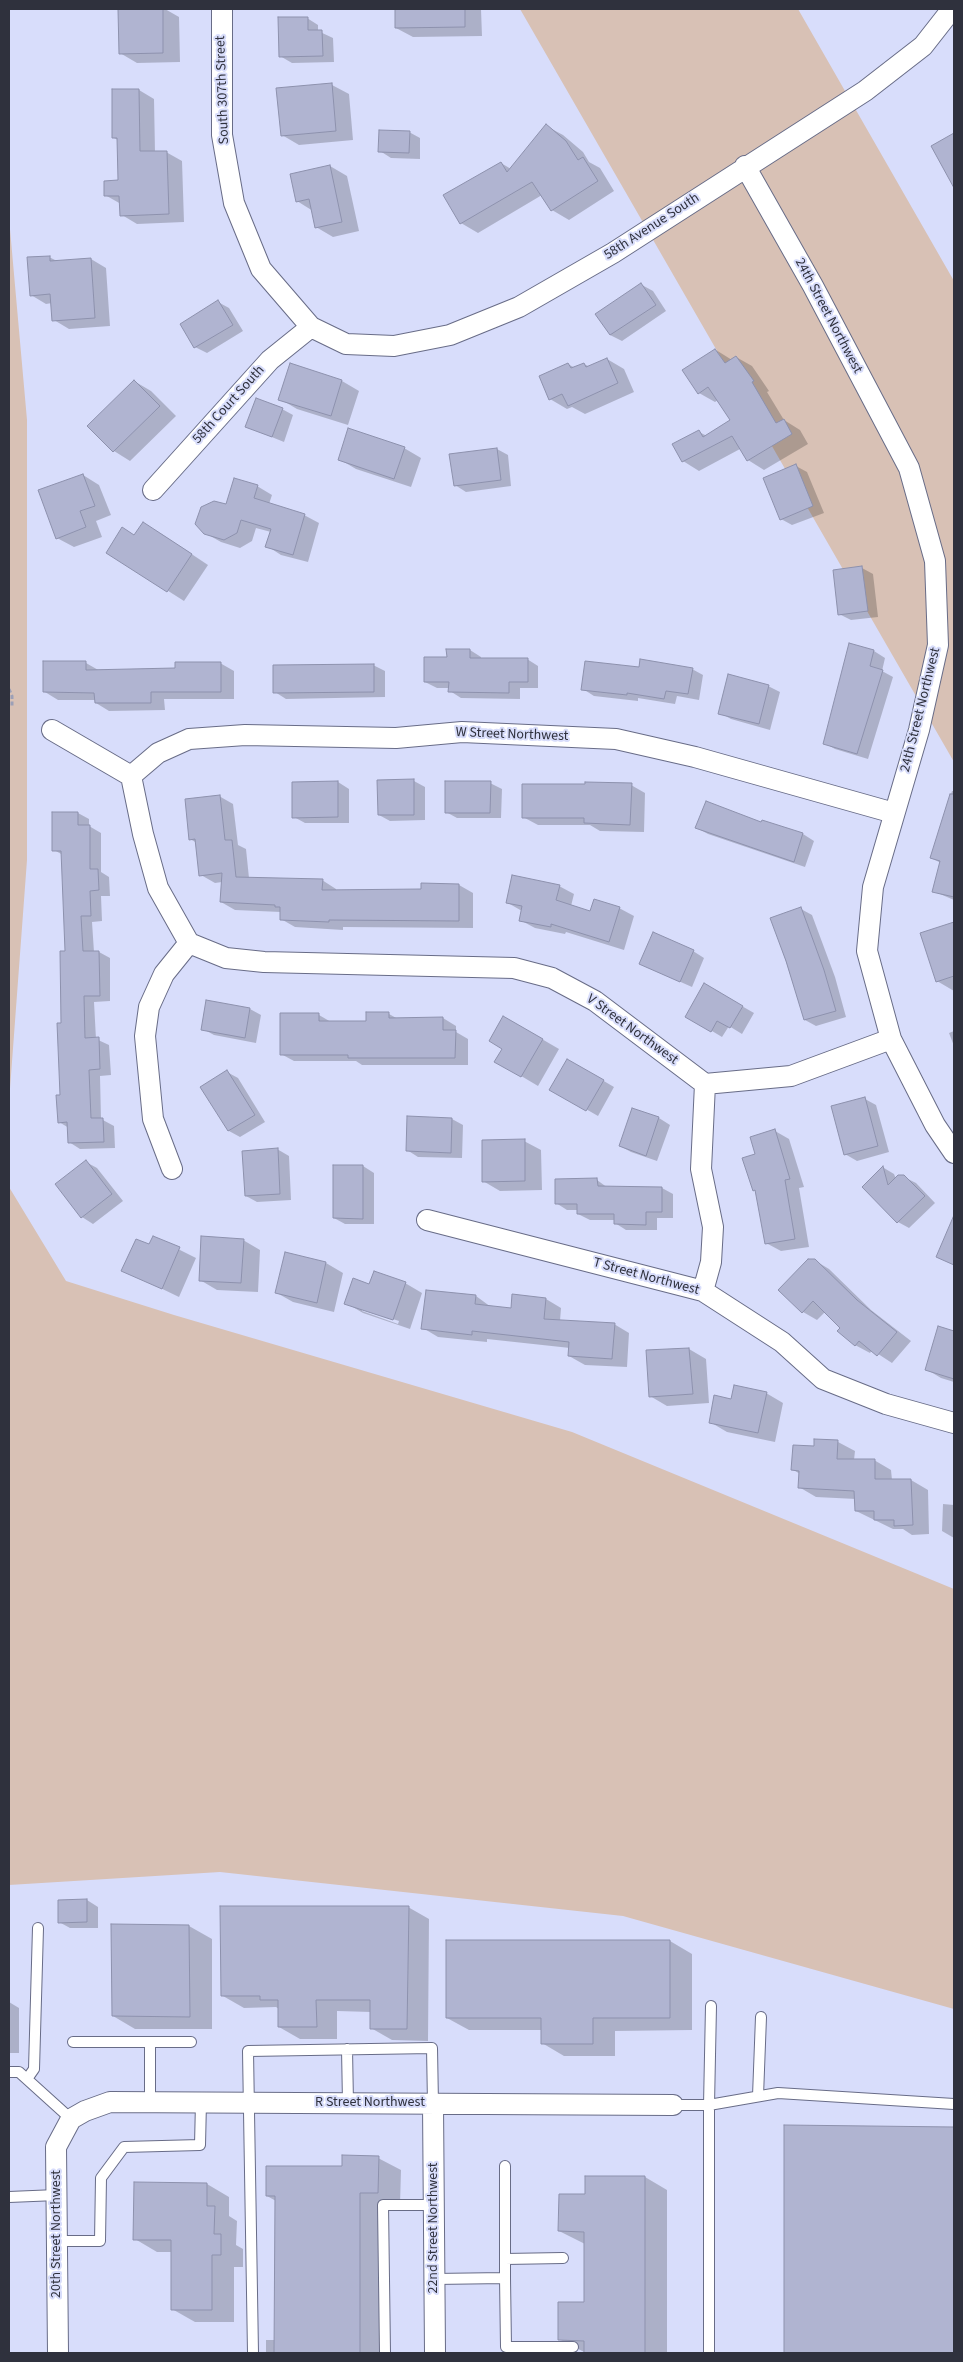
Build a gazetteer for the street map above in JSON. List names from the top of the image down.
{
  "streets": {
    "street": [
      "South 307th Street",
      "58th Avenue South",
      "24th Street Northwest",
      "58th Court South",
      "W Street Northwest",
      "V Street Northwest",
      "T Street Northwest",
      "R Street Northwest",
      "22nd Street Northwest",
      "20th Street Northwest"
    ]
  },
  "crossings": [
    ["South 307th Street", "58th Avenue South"],
    ["South 307th Street", "58th Court South"],
    ["58th Avenue South", "24th Street Northwest"],
    ["58th Avenue South", "58th Court South"],
    ["24th Street Northwest", "W Street Northwest"],
    ["R Street Northwest", "22nd Street Northwest"],
    ["R Street Northwest", "20th Street Northwest"]
  ]
}
